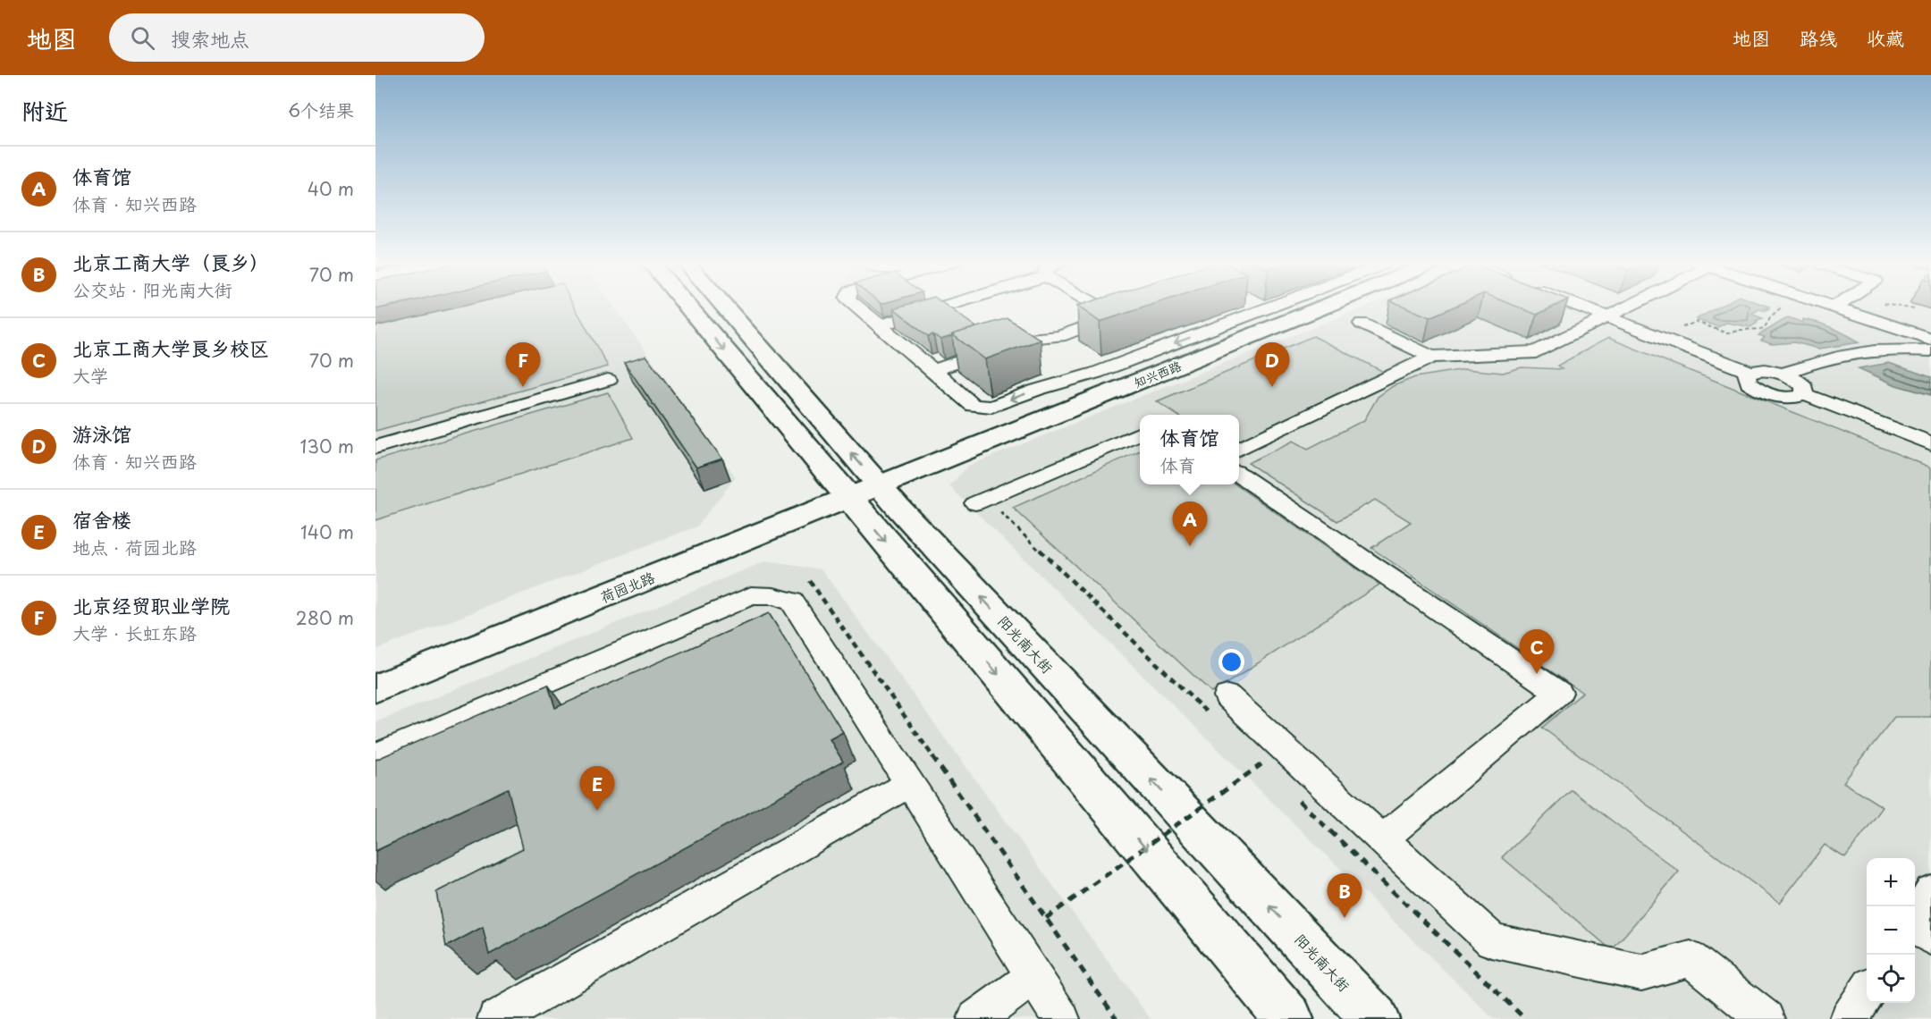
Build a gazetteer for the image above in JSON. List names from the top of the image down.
{
  "streets": {
    "main road": ["知兴西路", "荷园北路", "阳光南大街"]
  },
  "crossings": [
    ["知兴西路", "荷园北路"],
    ["知兴西路", "阳光南大街"],
    ["荷园北路", "阳光南大街"]
  ],
  "page": {
    "header": "地图",
    "search": "搜索地点",
    "nav": ["地图", "路线", "收藏"],
    "heading": ["附近", "6个结果"],
    "list": [
      {
        "mark": "A",
        "name": "体育馆",
        "note": "体育 · 知兴西路",
        "value": "40 m"
      },
      {
        "mark": "B",
        "name": "北京工商大学（良乡）",
        "note": "公交站 · 阳光南大街",
        "value": "70 m"
      },
      {
        "mark": "C",
        "name": "北京工商大学良乡校区",
        "note": "大学",
        "value": "70 m"
      },
      {
        "mark": "D",
        "name": "游泳馆",
        "note": "体育 · 知兴西路",
        "value": "130 m"
      },
      {
        "mark": "E",
        "name": "宿舍楼",
        "note": "地点 · 荷园北路",
        "value": "140 m"
      },
      {
        "mark": "F",
        "name": "北京经贸职业学院",
        "note": "大学 · 长虹东路",
        "value": "280 m"
      }
    ],
    "pins": [
      "D",
      "F",
      "A",
      "C",
      "E",
      "B"
    ],
    "popup": ["体育馆", "体育"],
    "map_buttons": ["+", "−"]
  }
}
